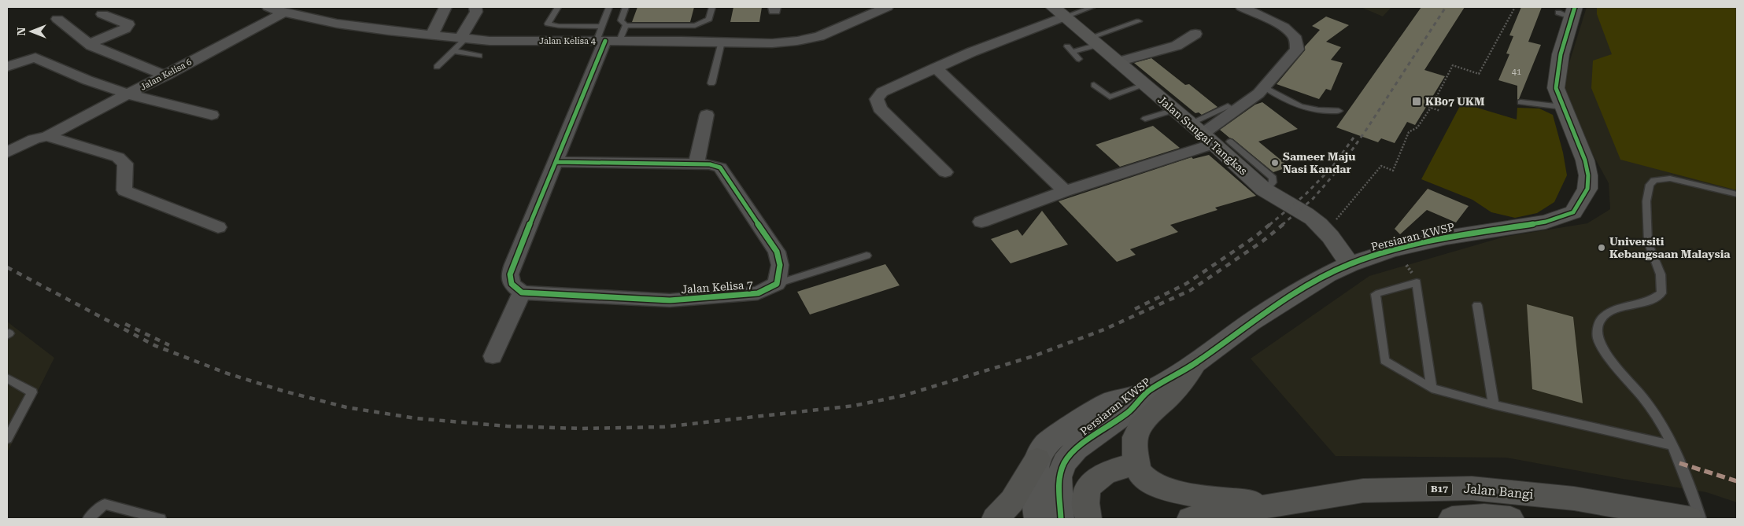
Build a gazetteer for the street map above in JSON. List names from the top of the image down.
{
  "streets": {
    "main road": ["B17", "Jalan Bangi"],
    "street": [
      "Jalan Kelisa 4",
      "Jalan Kelisa 6",
      "Jalan Sungai Tangkas",
      "Persiaran KWSP",
      "Jalan Kelisa 7"
    ]
  },
  "crossings": [
    ["Jalan Kelisa 4", "Jalan Kelisa 6"],
    ["Jalan Sungai Tangkas", "Persiaran KWSP"]
  ],
  "places": {
    "transit": ["KB07 UKM"],
    "other": ["Sameer Maju Nasi Kandar", "Universiti Kebangsaan Malaysia"]
  },
  "house_numbers": ["41"],
  "north": "left"
}
